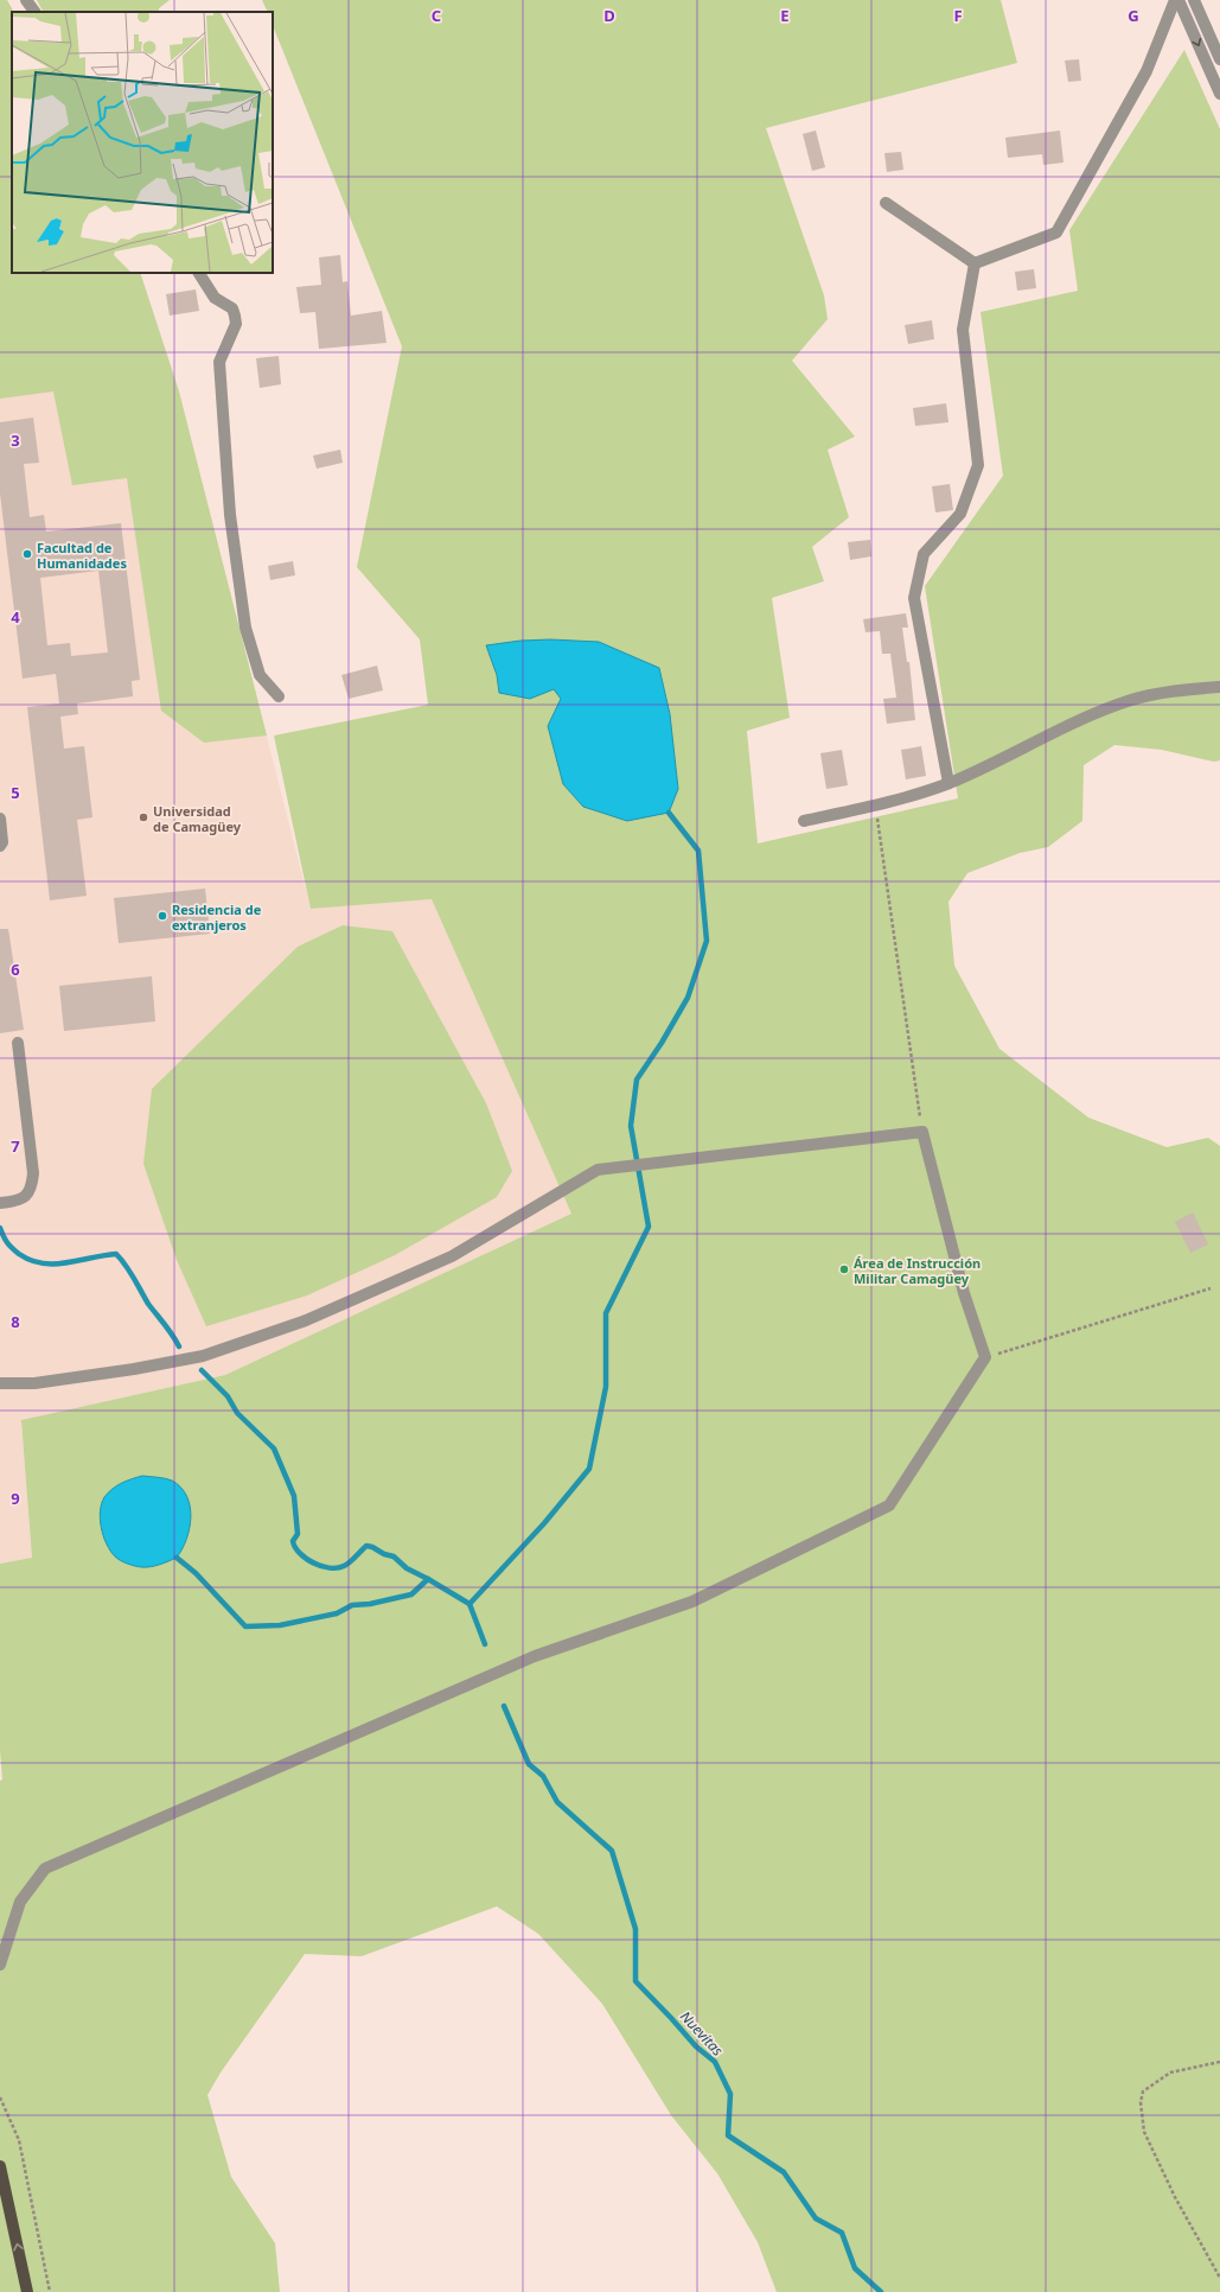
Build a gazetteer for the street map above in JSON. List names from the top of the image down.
{
  "water": ["Nuevitas"],
  "places": [
    "Facultad de Humanidades",
    "Universidad de Camagüey",
    "Residencia de extranjeros",
    "Área de Instrucción Militar Camagüey"
  ],
  "grid": {
    "columns": [
      "C",
      "D",
      "E",
      "F",
      "G"
    ],
    "rows": [
      "3",
      "4",
      "5",
      "6",
      "7",
      "8",
      "9"
    ]
  }
}
